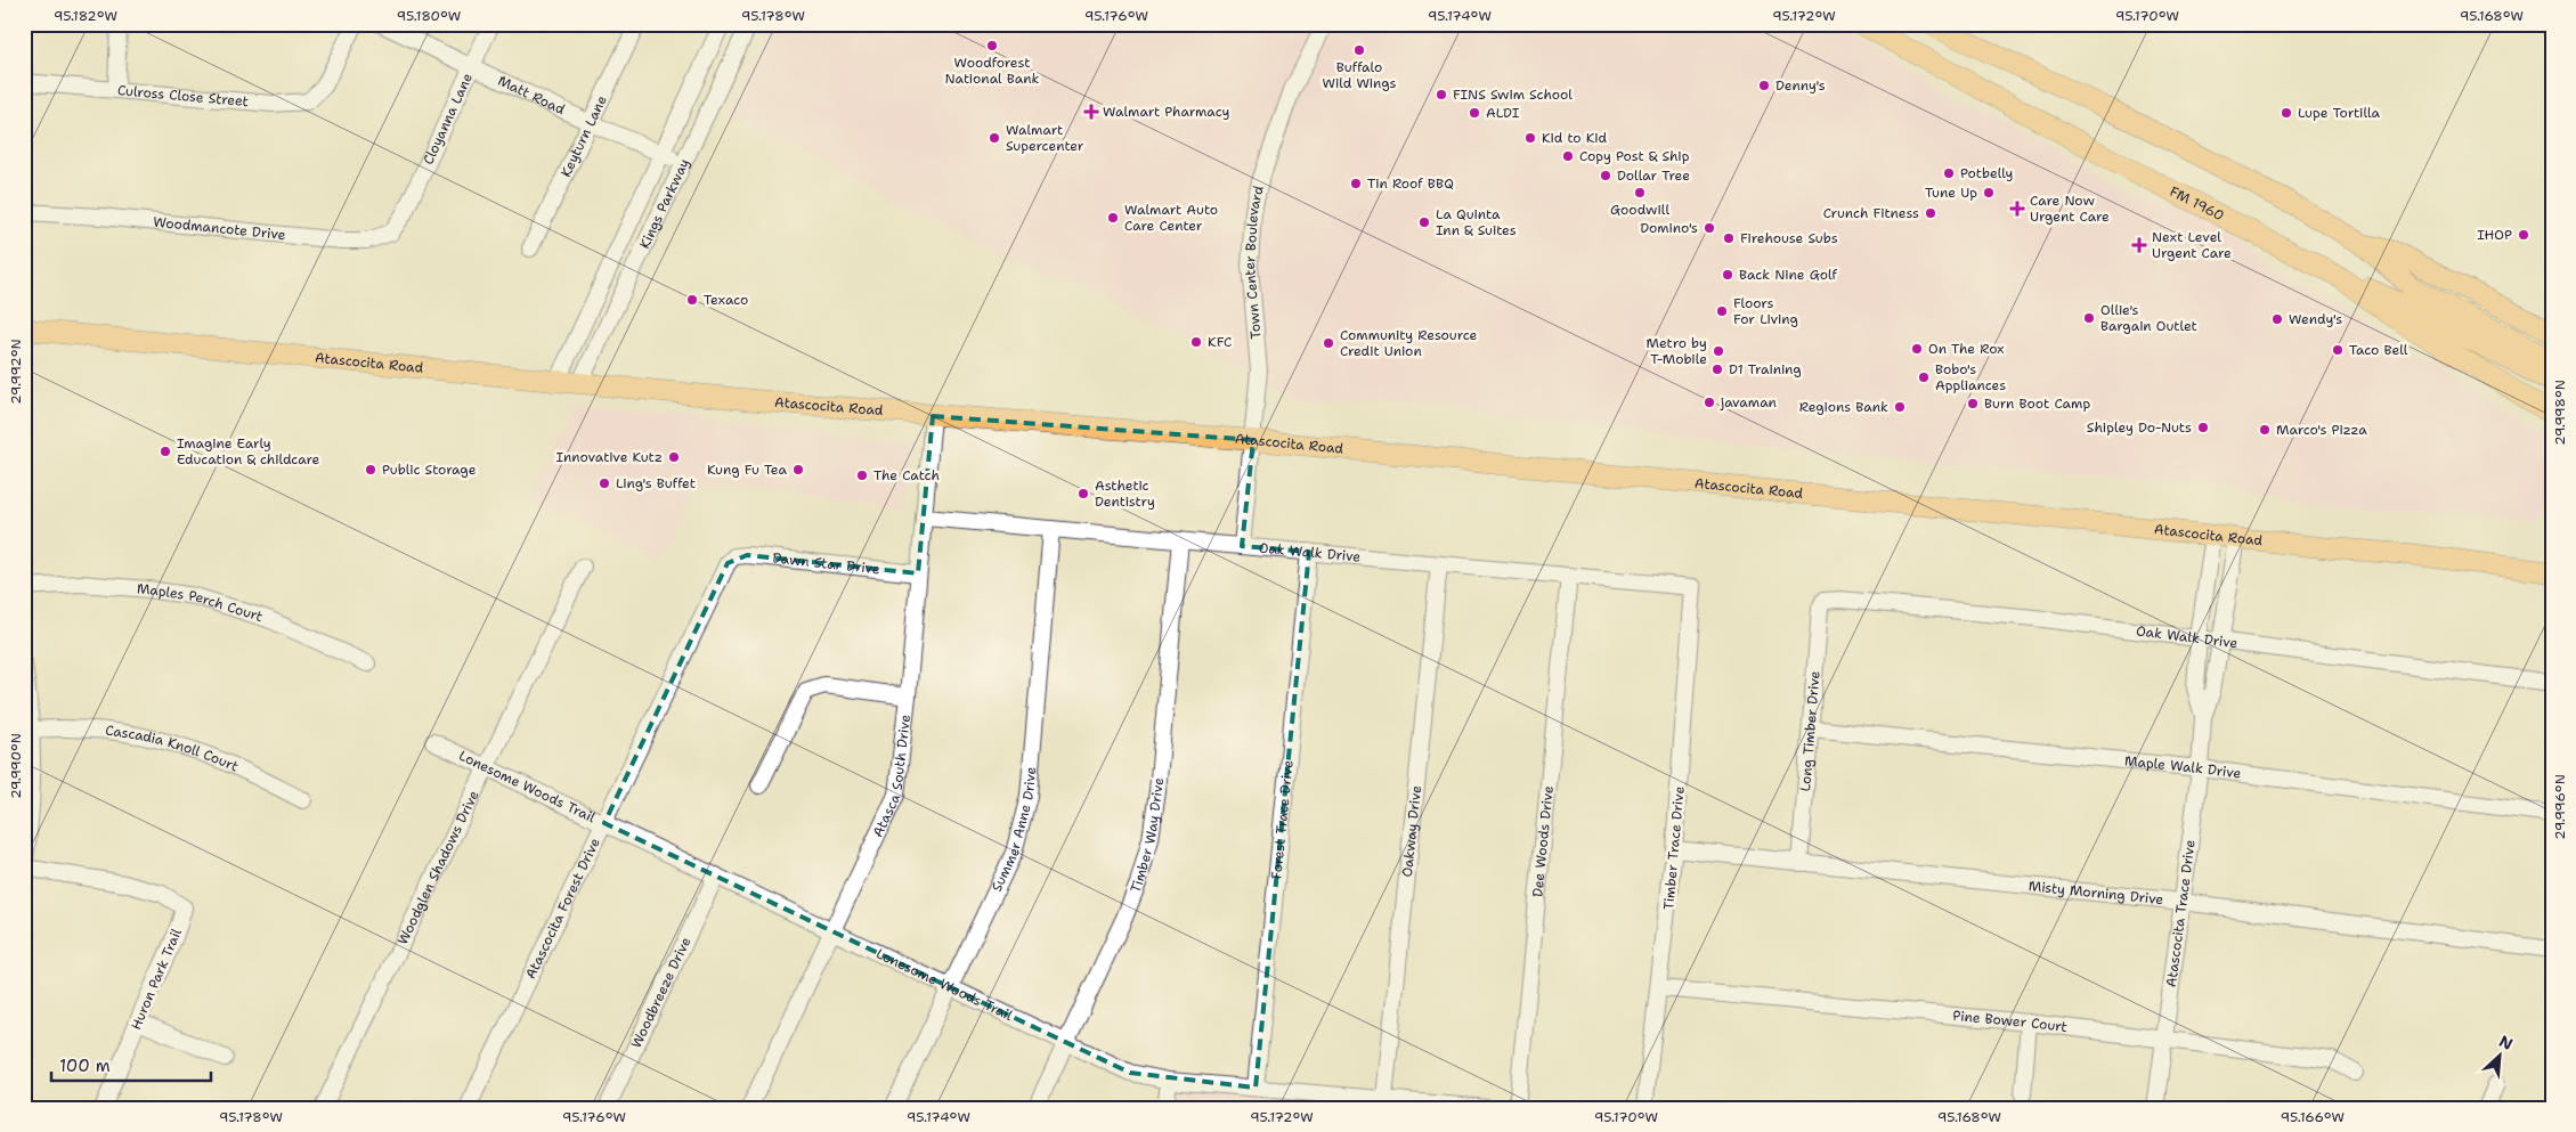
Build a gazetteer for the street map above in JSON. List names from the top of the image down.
{
  "streets": {
    "main road": ["FM 1960", "Atascocita Road"],
    "street": [
      "Culross Close Street",
      "Matt Road",
      "Cloyanna Lane",
      "Keyturn Lane",
      "Kings Parkway",
      "Woodmancote Drive",
      "Town Center Boulevard",
      "Oak Walk Drive",
      "Dawn Star Drive",
      "Maples Perch Court",
      "Long Timber Drive",
      "Cascadia Knoll Court",
      "Maple Walk Drive",
      "Atasca South Drive",
      "Lonesome Woods Trail",
      "Forest Trace Drive",
      "Summer Anne Drive",
      "Oakway Drive",
      "Timber Way Drive",
      "Dee Woods Drive",
      "Timber Trace Drive",
      "Woodglen Shadows Drive",
      "Misty Morning Drive",
      "Atascocita Forest Drive",
      "Atascocita Trace Drive",
      "Huron Park Trail",
      "Woodbreeze Drive",
      "Pine Bower Court"
    ]
  },
  "crossings": [
    ["Matt Road", "Cloyanna Lane"],
    ["Matt Road", "Keyturn Lane"],
    ["Matt Road", "Kings Parkway"],
    ["Cloyanna Lane", "Woodmancote Drive"],
    ["Kings Parkway", "Atascocita Road"],
    ["Town Center Boulevard", "Atascocita Road"],
    ["Town Center Boulevard", "Oak Walk Drive"],
    ["Atascocita Road", "Atasca South Drive"],
    ["Atascocita Road", "Atascocita Trace Drive"],
    ["Oak Walk Drive", "Long Timber Drive"],
    ["Oak Walk Drive", "Atasca South Drive"],
    ["Oak Walk Drive", "Forest Trace Drive"],
    ["Oak Walk Drive", "Summer Anne Drive"],
    ["Oak Walk Drive", "Oakway Drive"],
    ["Oak Walk Drive", "Timber Way Drive"],
    ["Oak Walk Drive", "Dee Woods Drive"],
    ["Oak Walk Drive", "Timber Trace Drive"],
    ["Oak Walk Drive", "Atascocita Trace Drive"],
    ["Dawn Star Drive", "Atasca South Drive"],
    ["Dawn Star Drive", "Atascocita Forest Drive"],
    ["Long Timber Drive", "Maple Walk Drive"],
    ["Long Timber Drive", "Misty Morning Drive"],
    ["Maple Walk Drive", "Atascocita Trace Drive"],
    ["Atasca South Drive", "Lonesome Woods Trail"],
    ["Lonesome Woods Trail", "Forest Trace Drive"],
    ["Lonesome Woods Trail", "Summer Anne Drive"],
    ["Lonesome Woods Trail", "Oakway Drive"],
    ["Lonesome Woods Trail", "Timber Way Drive"],
    ["Lonesome Woods Trail", "Woodglen Shadows Drive"],
    ["Lonesome Woods Trail", "Atascocita Forest Drive"],
    ["Lonesome Woods Trail", "Woodbreeze Drive"],
    ["Timber Trace Drive", "Misty Morning Drive"],
    ["Timber Trace Drive", "Pine Bower Court"],
    ["Misty Morning Drive", "Atascocita Trace Drive"],
    ["Atascocita Trace Drive", "Pine Bower Court"]
  ],
  "places": {
    "other": [
      "Woodforest National Bank",
      "Buffalo Wild Wings",
      "Denny's",
      "FINS Swim School",
      "ALDI",
      "Lupe Tortilla",
      "Walmart Supercenter",
      "Kid to Kid",
      "Copy Post & Ship",
      "Potbelly",
      "Dollar Tree",
      "Tin Roof BBQ",
      "Goodwill",
      "Tune Up",
      "Crunch Fitness",
      "Walmart Auto Care Center",
      "La Quinta Inn & Suites",
      "Domino's",
      "IHOP",
      "Firehouse Subs",
      "Back Nine Golf",
      "Texaco",
      "Floors For Living",
      "Ollie's Bargain Outlet",
      "Wendy's",
      "KFC",
      "Community Resource Credit Union",
      "On The Rox",
      "Taco Bell",
      "Metro by T-Mobile",
      "D1 Training",
      "Bobo's Appliances",
      "javaman",
      "Burn Boot Camp",
      "Regions Bank",
      "Shipley Do-Nuts",
      "Marco's Pizza",
      "Imagine Early Education & childcare",
      "Innovative Kutz",
      "Public Storage",
      "Kung Fu Tea",
      "The Catch",
      "Ling's Buffet",
      "Asthetic Dentistry"
    ],
    "health": ["Walmart Pharmacy", "Care Now Urgent Care", "Next Level Urgent Care"]
  },
  "scale_bar": "100 m",
  "north": "top right",
  "coordinates": [
    "95.182°W",
    "95.180°W",
    "95.178°W",
    "95.176°W",
    "95.174°W",
    "95.172°W",
    "95.170°W",
    "95.168°W",
    "29.992°N",
    "29.998°N",
    "29.990°N",
    "29.996°N",
    "95.166°W"
  ]
}
